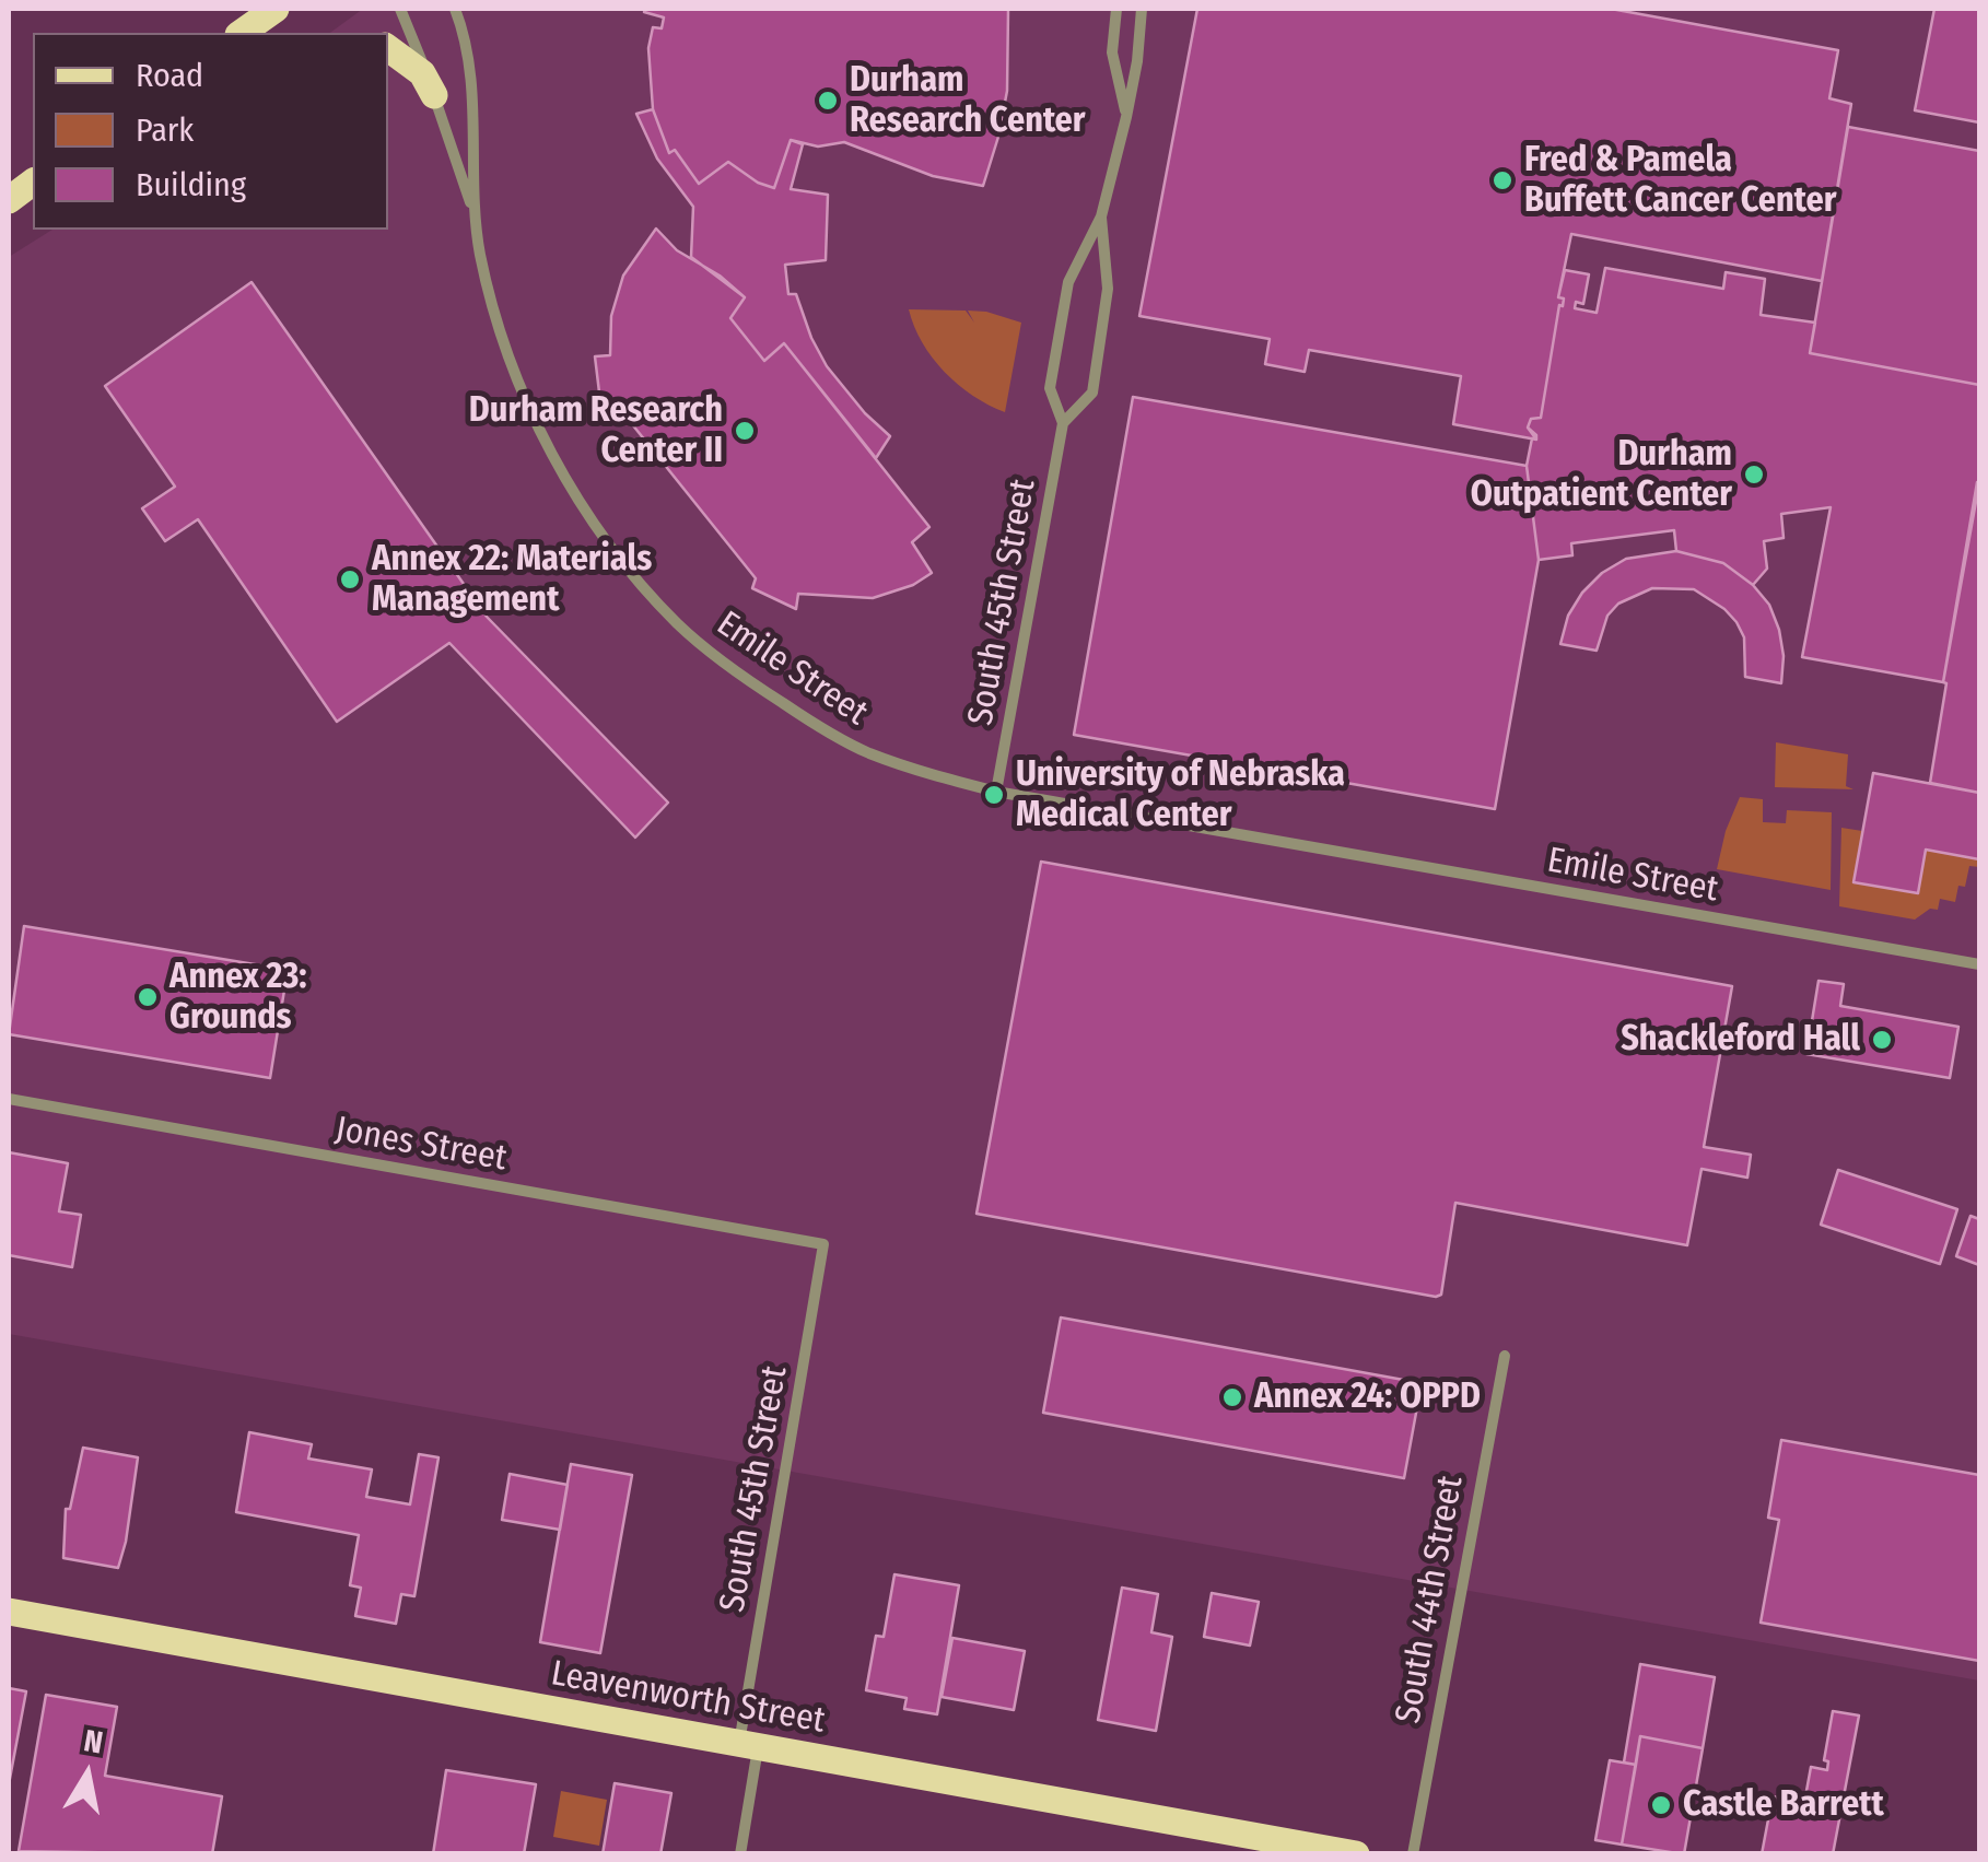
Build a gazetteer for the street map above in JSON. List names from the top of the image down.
{
  "streets": {
    "main road": ["Leavenworth Street"],
    "street": [
      "South 45th Street",
      "Emile Street",
      "Jones Street",
      "South 44th Street"
    ]
  },
  "crossings": [
    ["South 45th Street", "Emile Street"],
    ["South 45th Street", "Jones Street"],
    ["South 45th Street", "Leavenworth Street"]
  ],
  "places": [
    "Durham Research Center",
    "Fred & Pamela Buffett Cancer Center",
    "Durham Research Center II",
    "Durham Outpatient Center",
    "Annex 22: Materials Management",
    "University of Nebraska Medical Center",
    "Annex 23: Grounds",
    "Shackleford Hall",
    "Annex 24: OPPD",
    "Castle Barrett"
  ],
  "legend": ["Road", "Park", "Building"],
  "north": "top"
}
